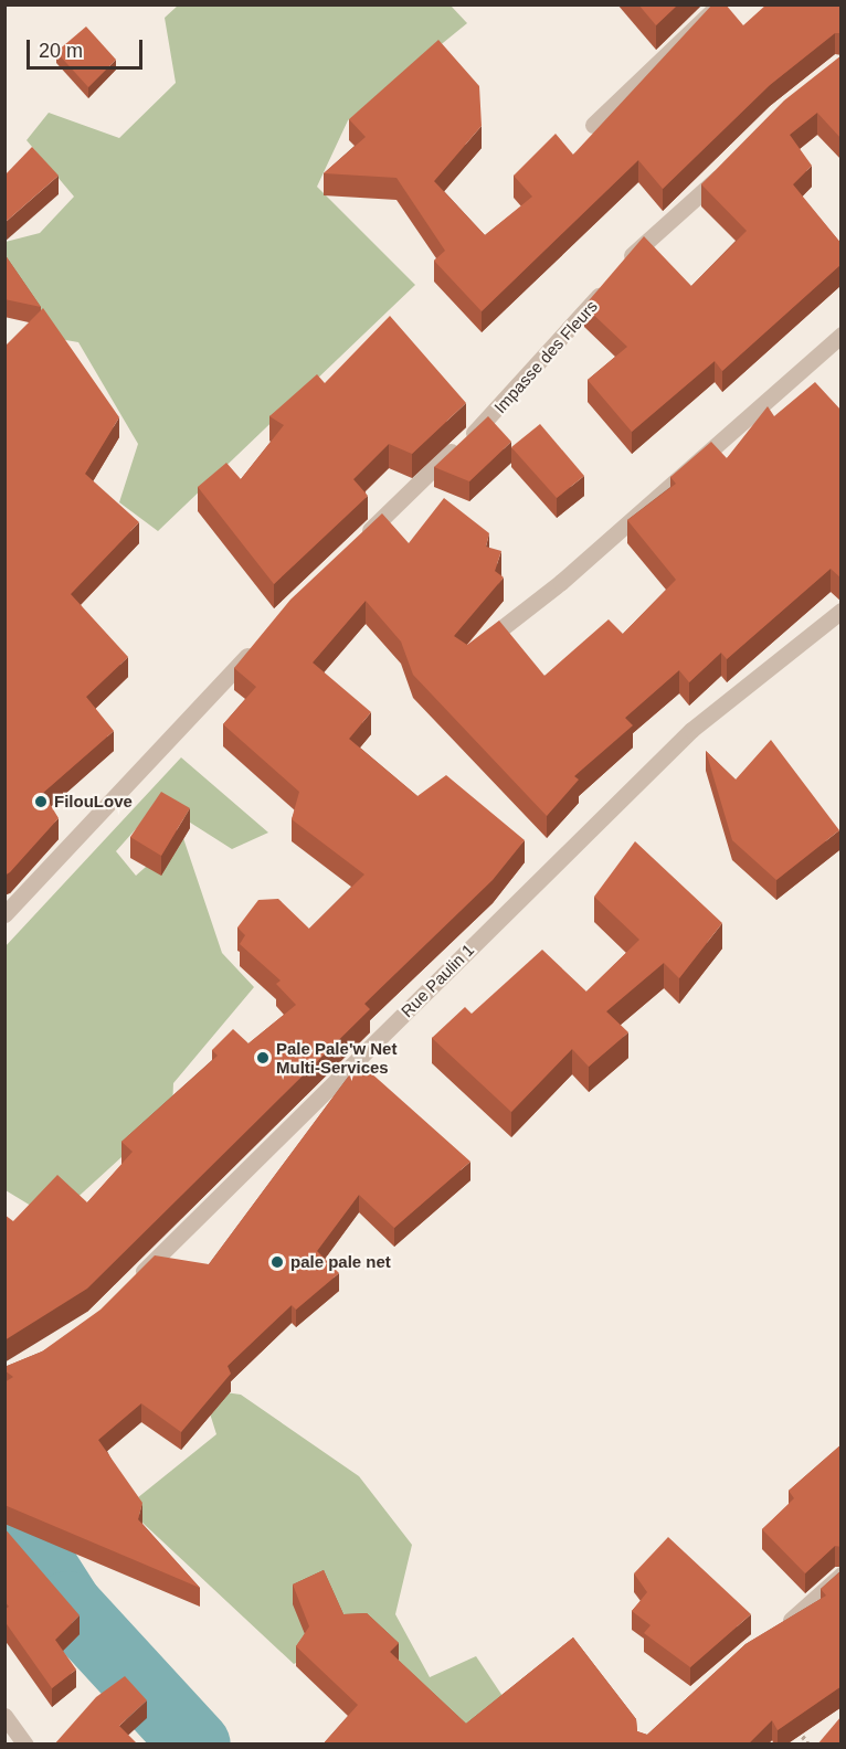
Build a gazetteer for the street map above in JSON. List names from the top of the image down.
{
  "streets": {
    "street": ["Impasse des Fleurs", "Rue Paulin 1"]
  },
  "places": ["FilouLove", "Pale Pale'w Net Multi-Services", "pale pale net"],
  "scale_bar": "20 m"
}
